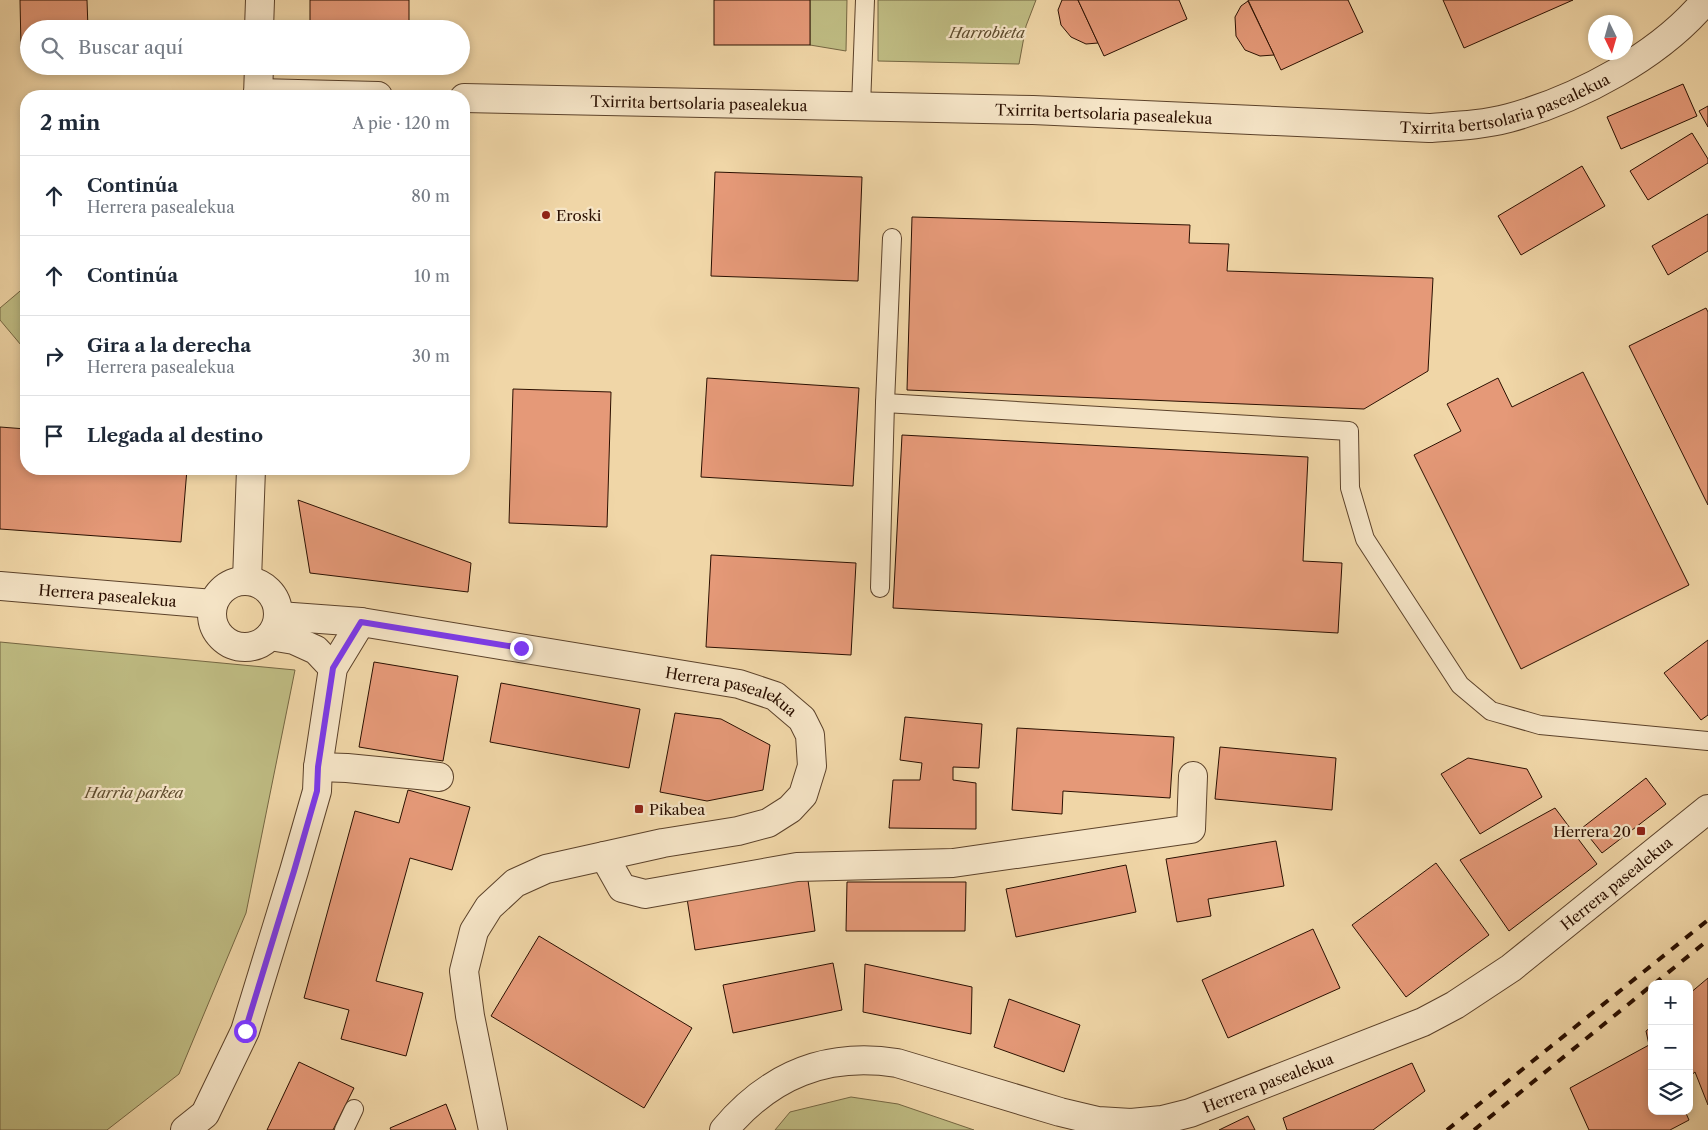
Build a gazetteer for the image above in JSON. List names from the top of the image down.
{
  "streets": {
    "street": ["Txirrita bertsolaria pasealekua", "Herrera pasealekua"]
  },
  "parks": ["Harrobieta", "Harria parkea"],
  "places": {
    "other": ["Eroski"],
    "transit": ["Pikabea", "Herrera 20"]
  },
  "north": "bottom",
  "page": {
    "search": "Buscar aquí",
    "heading": ["2 min", "A pie · 120 m"],
    "list": [
      ["Continúa", "Herrera pasealekua", "80 m"],
      ["Continúa", "10 m"],
      ["Gira a la derecha", "Herrera pasealekua", "30 m"],
      "Llegada al destino"
    ],
    "map_buttons": ["+", "−"]
  }
}
